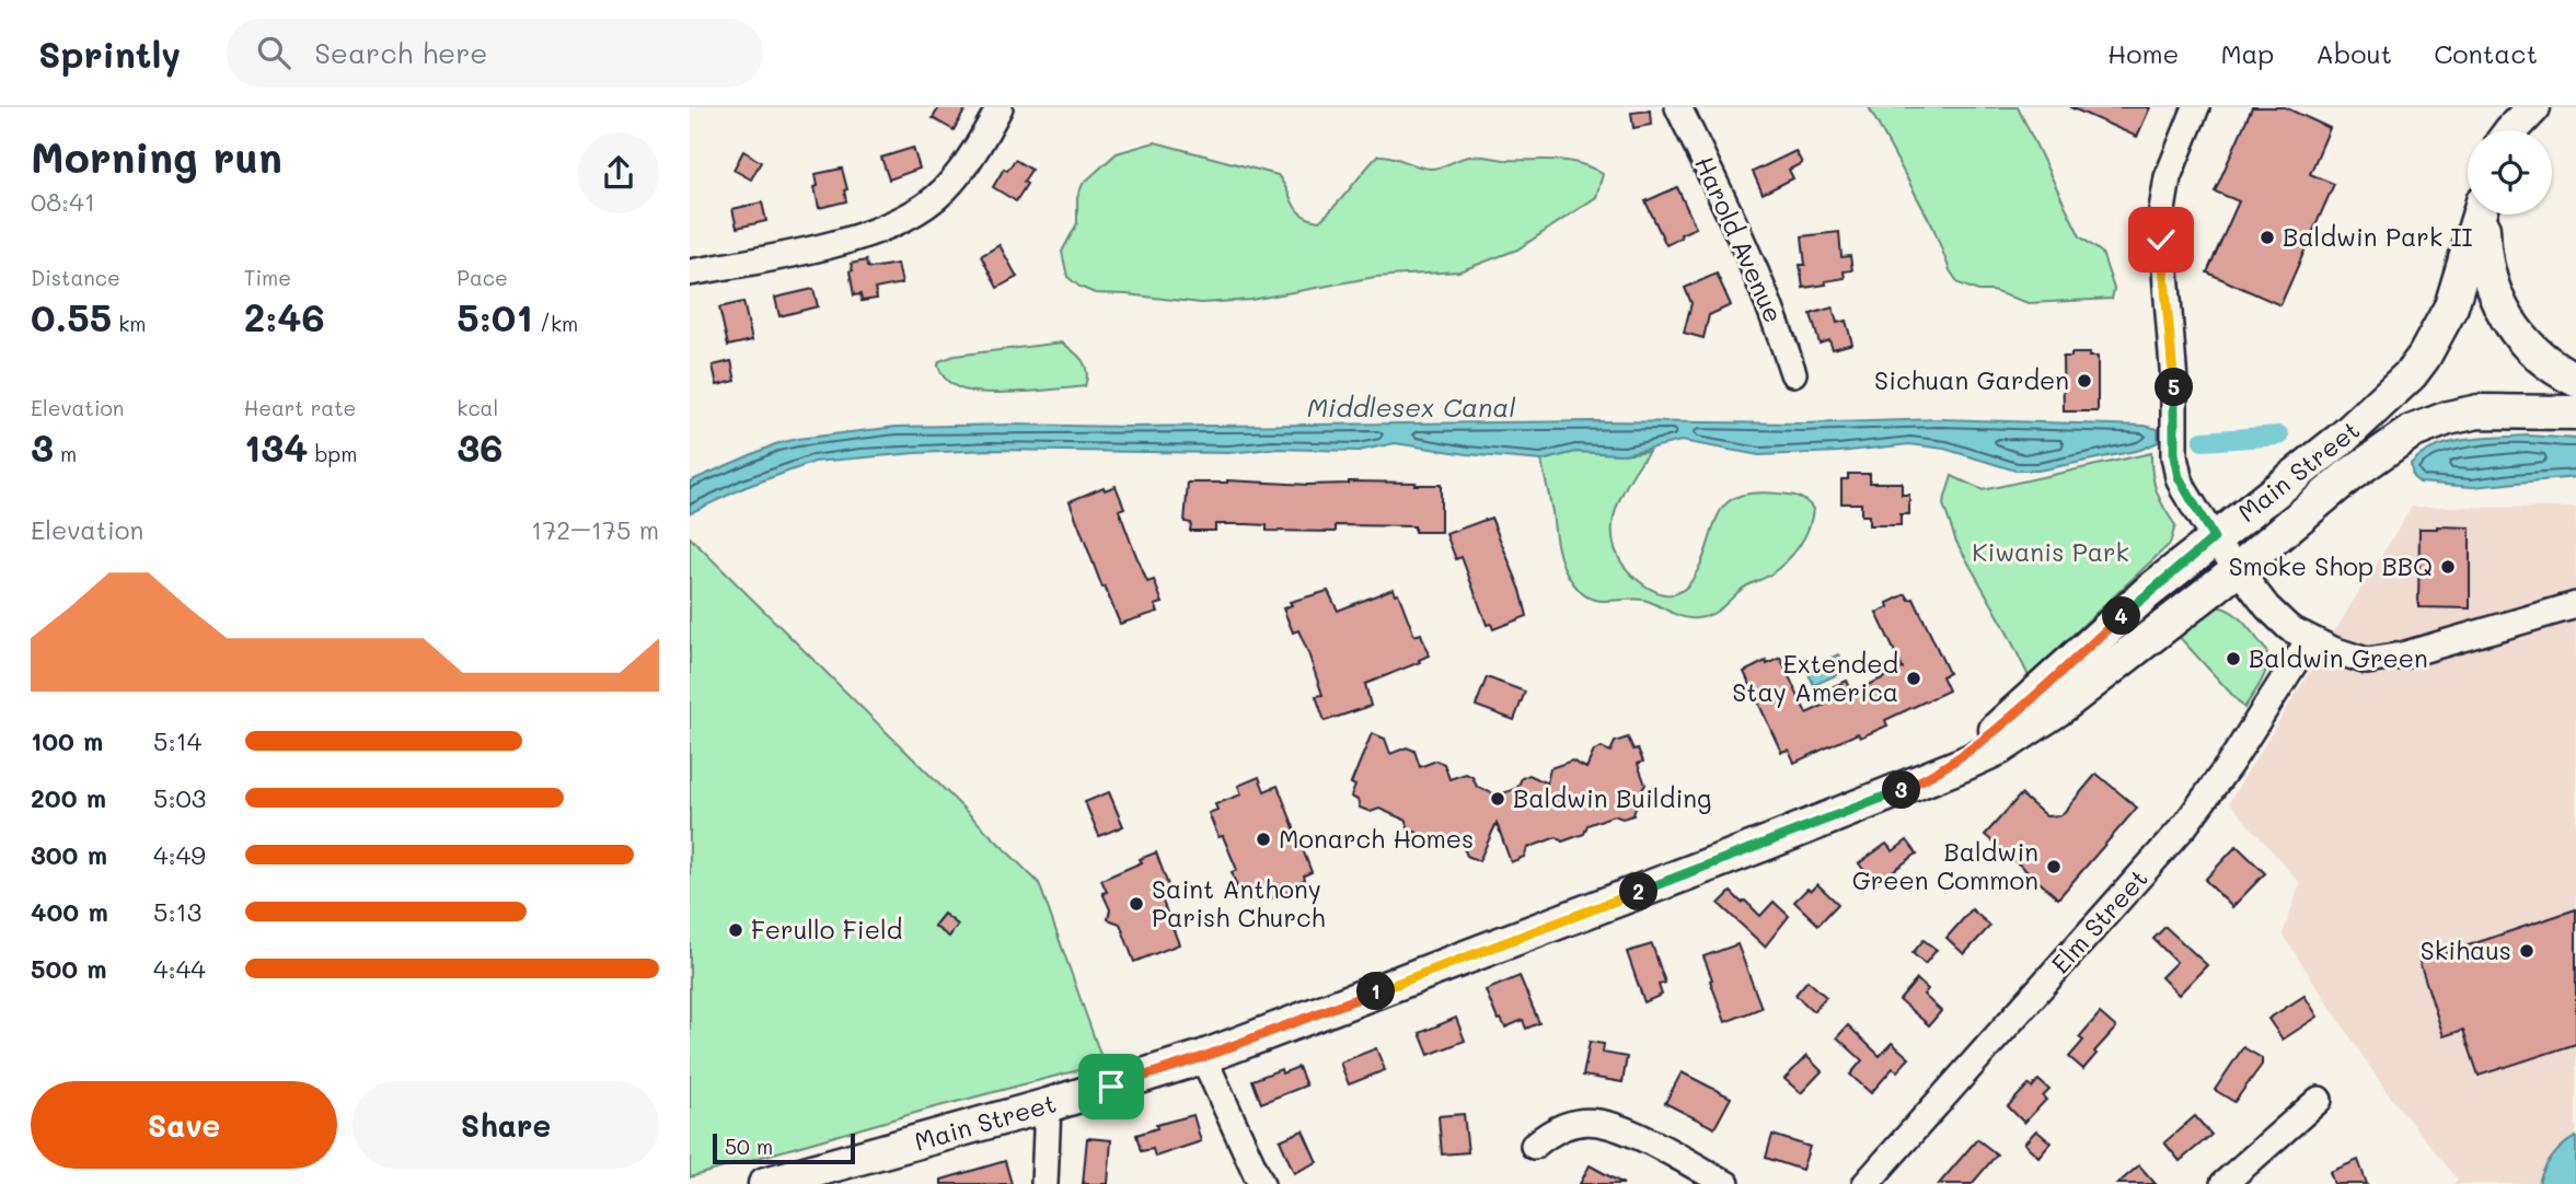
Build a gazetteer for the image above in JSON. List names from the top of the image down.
{
  "streets": {
    "main road": ["Main Street"],
    "street": ["Harold Avenue", "Elm Street"]
  },
  "water": ["Middlesex Canal"],
  "parks": ["Kiwanis Park"],
  "places": [
    "Baldwin Park II",
    "Sichuan Garden",
    "Smoke Shop BBQ",
    "Baldwin Green",
    "Extended Stay America",
    "Baldwin Building",
    "Monarch Homes",
    "Baldwin Green Common",
    "Saint Anthony Parish Church",
    "Ferullo Field",
    "Skihaus"
  ],
  "scale_bar": "50 m",
  "page": {
    "header": "Sprintly",
    "search": "Search here",
    "nav": [
      "Home",
      "Map",
      "About",
      "Contact"
    ],
    "heading": ["Morning run", "08:41"],
    "stats": [
      ["Distance", "0.55 km"],
      ["Time", "2:46"],
      ["Pace", "5:01 /km"],
      ["Elevation", "3 m"],
      ["Heart rate", "134 bpm"],
      ["kcal", "36"]
    ],
    "pins": [
      "5",
      "4",
      "3",
      "2",
      "1"
    ],
    "chart": ["Elevation", "172–175 m"],
    "list": [
      {
        "name": "100 m",
        "note": "5:14"
      },
      {
        "name": "200 m",
        "note": "5:03"
      },
      {
        "name": "300 m",
        "note": "4:49"
      },
      {
        "name": "400 m",
        "note": "5:13"
      },
      {
        "name": "500 m",
        "note": "4:44"
      }
    ],
    "buttons": ["Save", "Share"],
    "scale": "50 m"
  }
}
